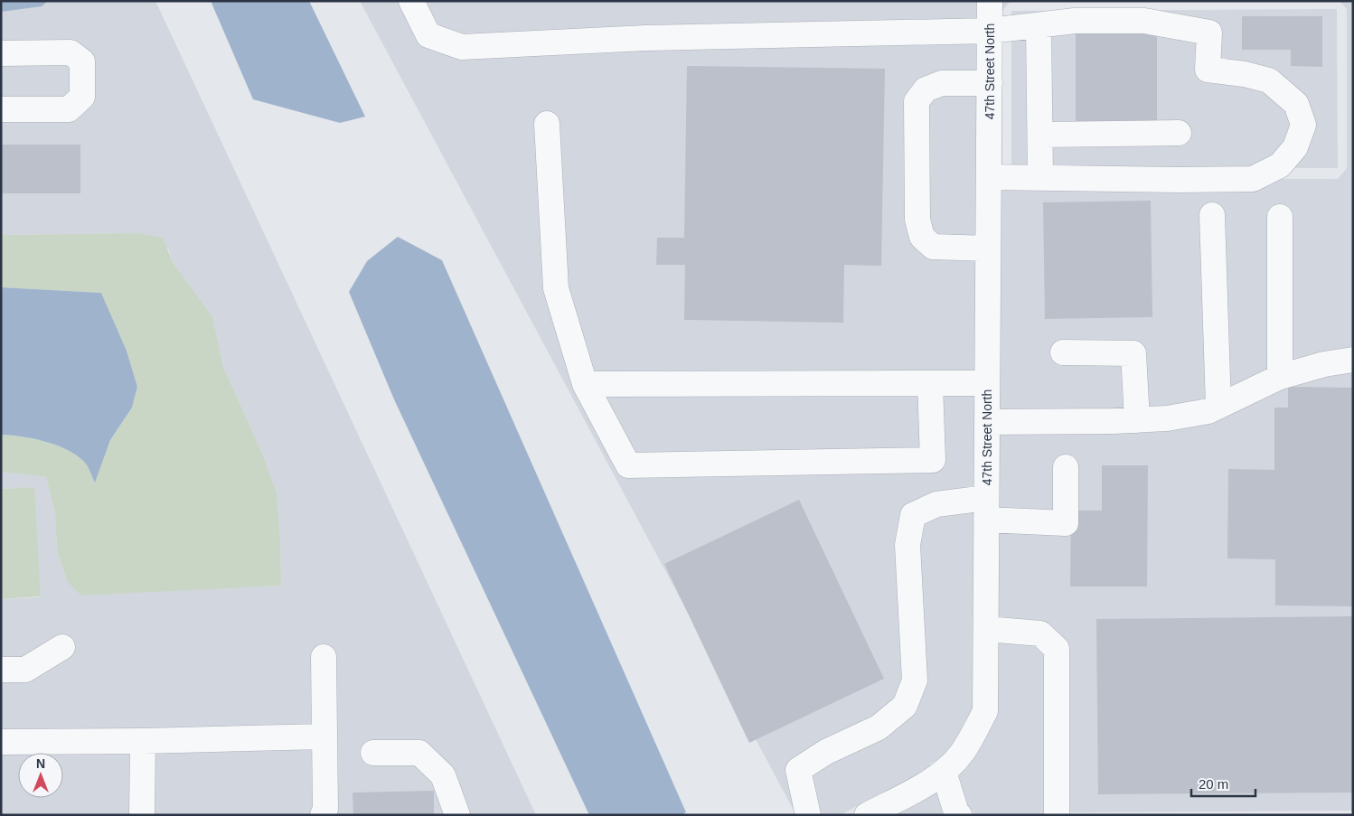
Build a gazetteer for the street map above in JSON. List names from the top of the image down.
{
  "streets": {
    "street": ["47th Street North"]
  },
  "scale_bar": "20 m",
  "north": "top"
}
